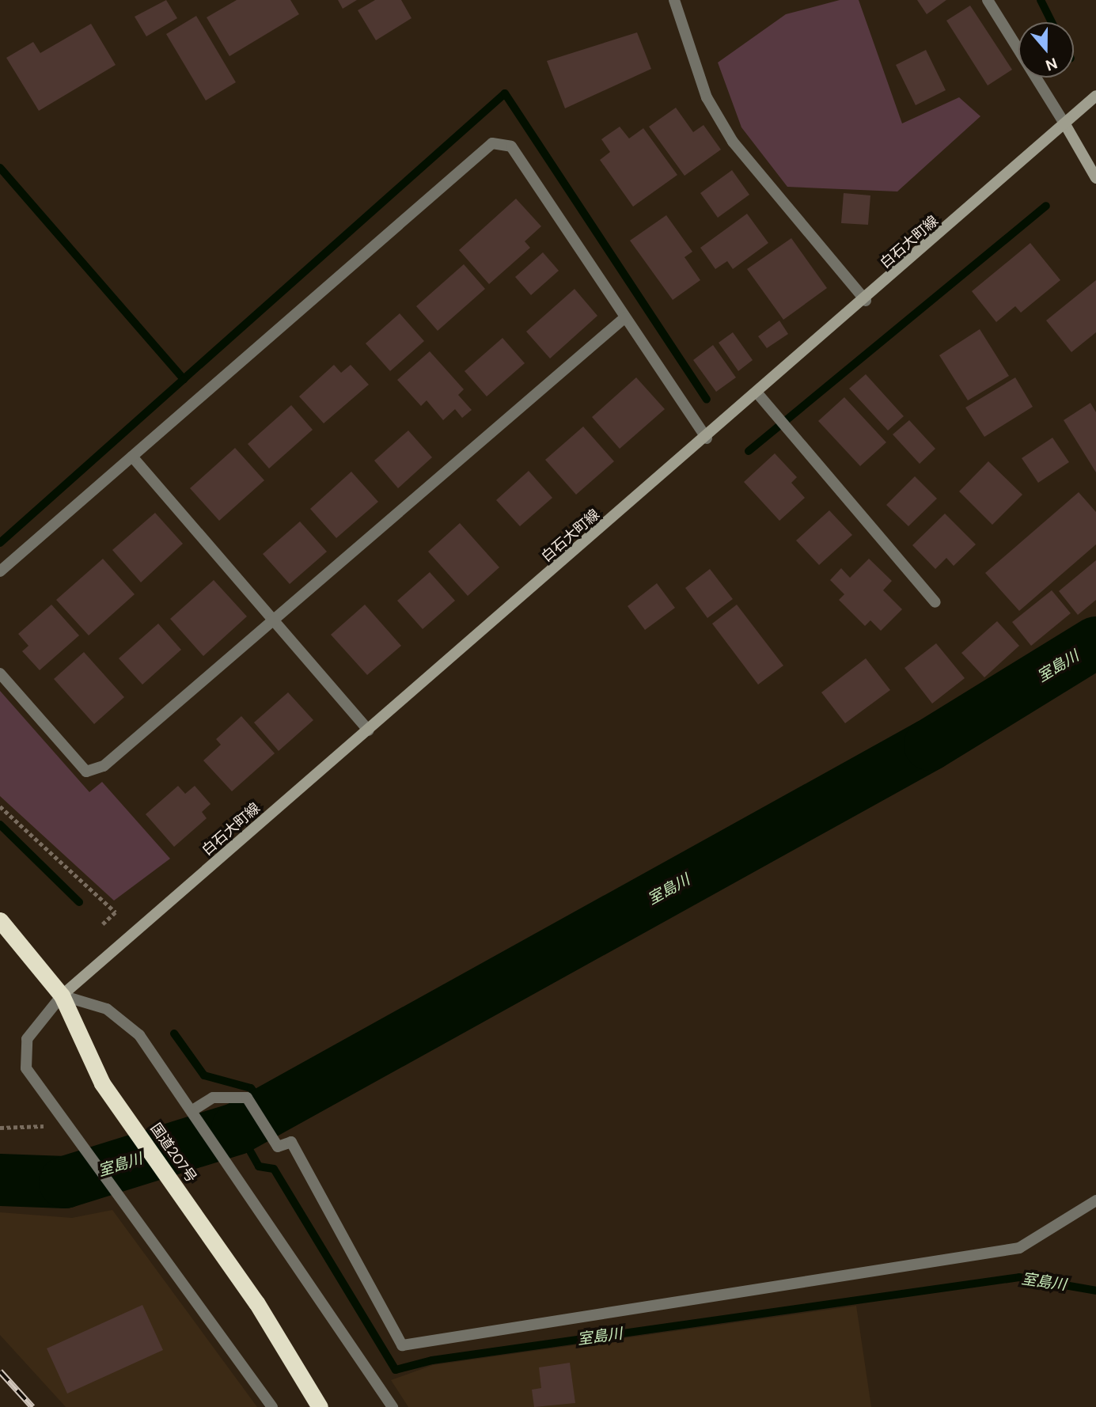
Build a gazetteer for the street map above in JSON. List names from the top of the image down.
{
  "streets": {
    "highway": ["国道207号"],
    "main road": ["白石大町線"]
  },
  "crossings": [
    ["白石大町線", "国道207号"]
  ],
  "water": ["室島川"],
  "north": "bottom"
}
